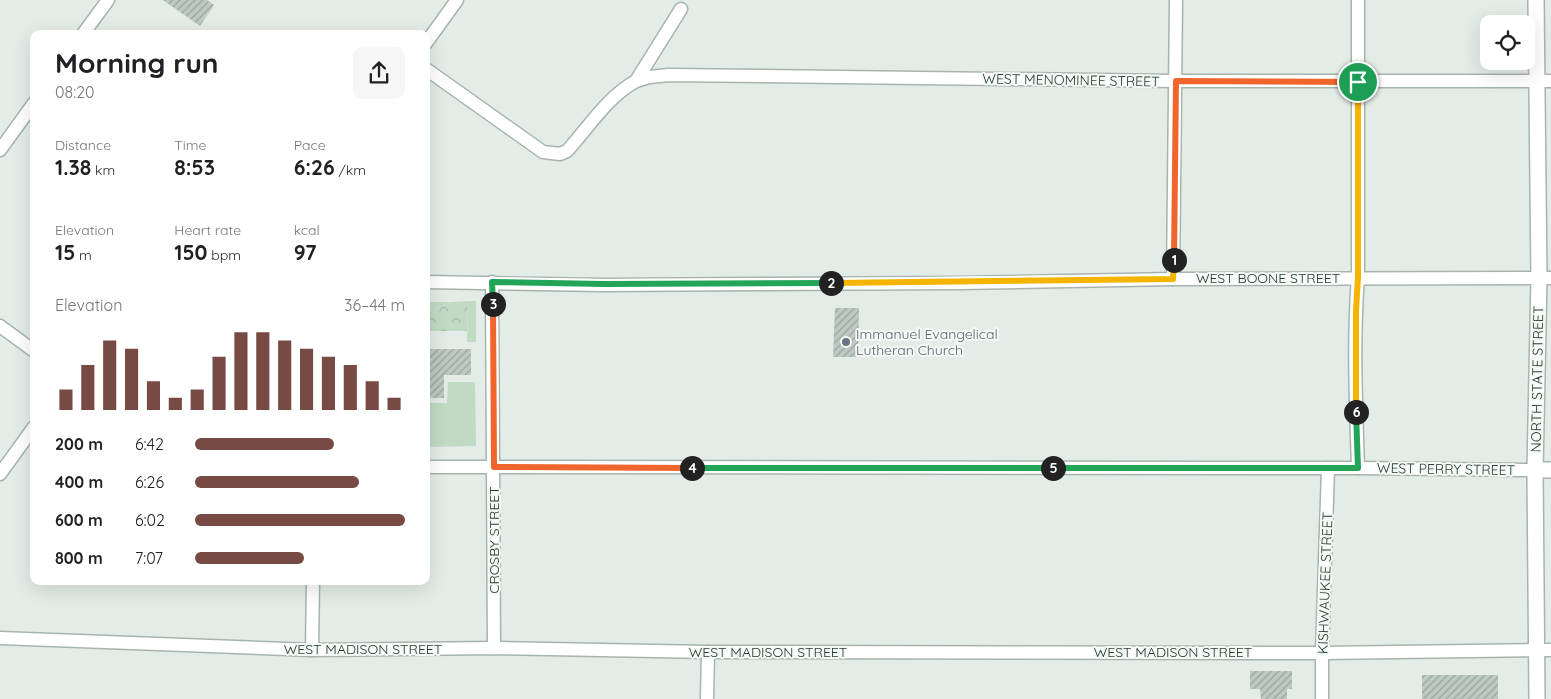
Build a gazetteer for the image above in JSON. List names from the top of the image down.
{
  "streets": {
    "main road": ["NORTH STATE STREET"],
    "street": [
      "WEST MENOMINEE STREET",
      "WEST BOONE STREET",
      "WEST PERRY STREET",
      "CROSBY STREET",
      "KISHWAUKEE STREET",
      "WEST MADISON STREET"
    ]
  },
  "crossings": [
    ["WEST MENOMINEE STREET", "NORTH STATE STREET"],
    ["WEST BOONE STREET", "NORTH STATE STREET"],
    ["WEST BOONE STREET", "CROSBY STREET"],
    ["NORTH STATE STREET", "WEST PERRY STREET"],
    ["NORTH STATE STREET", "WEST MADISON STREET"],
    ["WEST PERRY STREET", "CROSBY STREET"],
    ["WEST PERRY STREET", "KISHWAUKEE STREET"],
    ["CROSBY STREET", "WEST MADISON STREET"],
    ["KISHWAUKEE STREET", "WEST MADISON STREET"]
  ],
  "places": ["Immanuel Evangelical Lutheran Church"],
  "page": {
    "heading": ["Morning run", "08:20"],
    "stats": [
      ["Distance", "1.38 km"],
      ["Time", "8:53"],
      ["Pace", "6:26 /km"],
      ["Elevation", "15 m"],
      ["Heart rate", "150 bpm"],
      ["kcal", "97"]
    ],
    "pins": [
      "1",
      "2",
      "3",
      "6",
      "4",
      "5"
    ],
    "chart": ["Elevation", "36–44 m"],
    "list": [
      {
        "name": "200 m",
        "note": "6:42"
      },
      {
        "name": "400 m",
        "note": "6:26"
      },
      {
        "name": "600 m",
        "note": "6:02"
      },
      {
        "name": "800 m",
        "note": "7:07"
      }
    ]
  }
}
